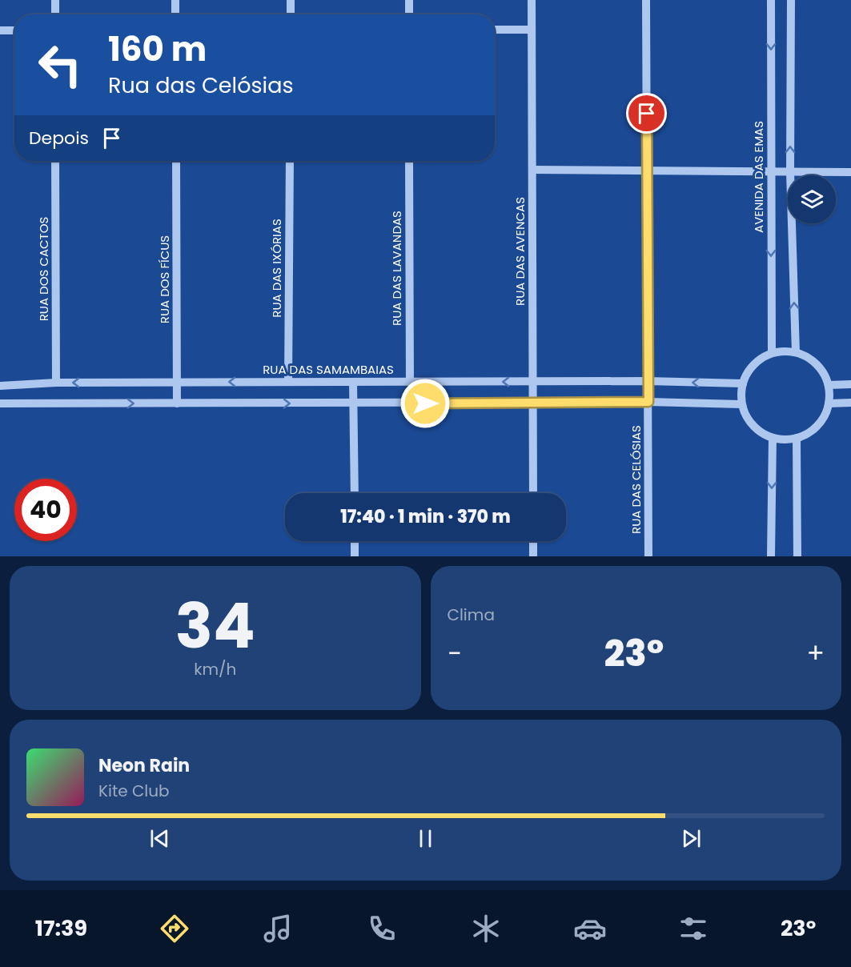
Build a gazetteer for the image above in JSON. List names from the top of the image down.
{
  "streets": {
    "street": [
      "AVENIDA DAS EMAS",
      "RUA DAS AVENCAS",
      "RUA DAS IXÓRIAS",
      "RUA DAS LAVANDAS",
      "RUA DOS CACTOS",
      "RUA DOS FÍCUS",
      "RUA DAS SAMAMBAIAS",
      "RUA DAS CELÓSIAS"
    ]
  },
  "crossings": [
    ["AVENIDA DAS EMAS", "RUA DAS SAMAMBAIAS"],
    ["RUA DAS AVENCAS", "RUA DAS SAMAMBAIAS"],
    ["RUA DAS IXÓRIAS", "RUA DAS SAMAMBAIAS"],
    ["RUA DAS LAVANDAS", "RUA DAS SAMAMBAIAS"],
    ["RUA DOS CACTOS", "RUA DAS SAMAMBAIAS"],
    ["RUA DOS FÍCUS", "RUA DAS SAMAMBAIAS"],
    ["RUA DAS SAMAMBAIAS", "RUA DAS CELÓSIAS"]
  ],
  "page": {
    "turn": ["160 m", "Rua das Celósias"],
    "then": "Depois",
    "limit": "40",
    "trip": "17:40 · 1 min · 370 m",
    "tile": [
      ["34", "km/h"],
      "Clima"
    ],
    "heat": ["−", "23°", "+"],
    "song": ["Neon Rain", "Kite Club"],
    "tabs": ["17:39", "23°"]
  }
}
